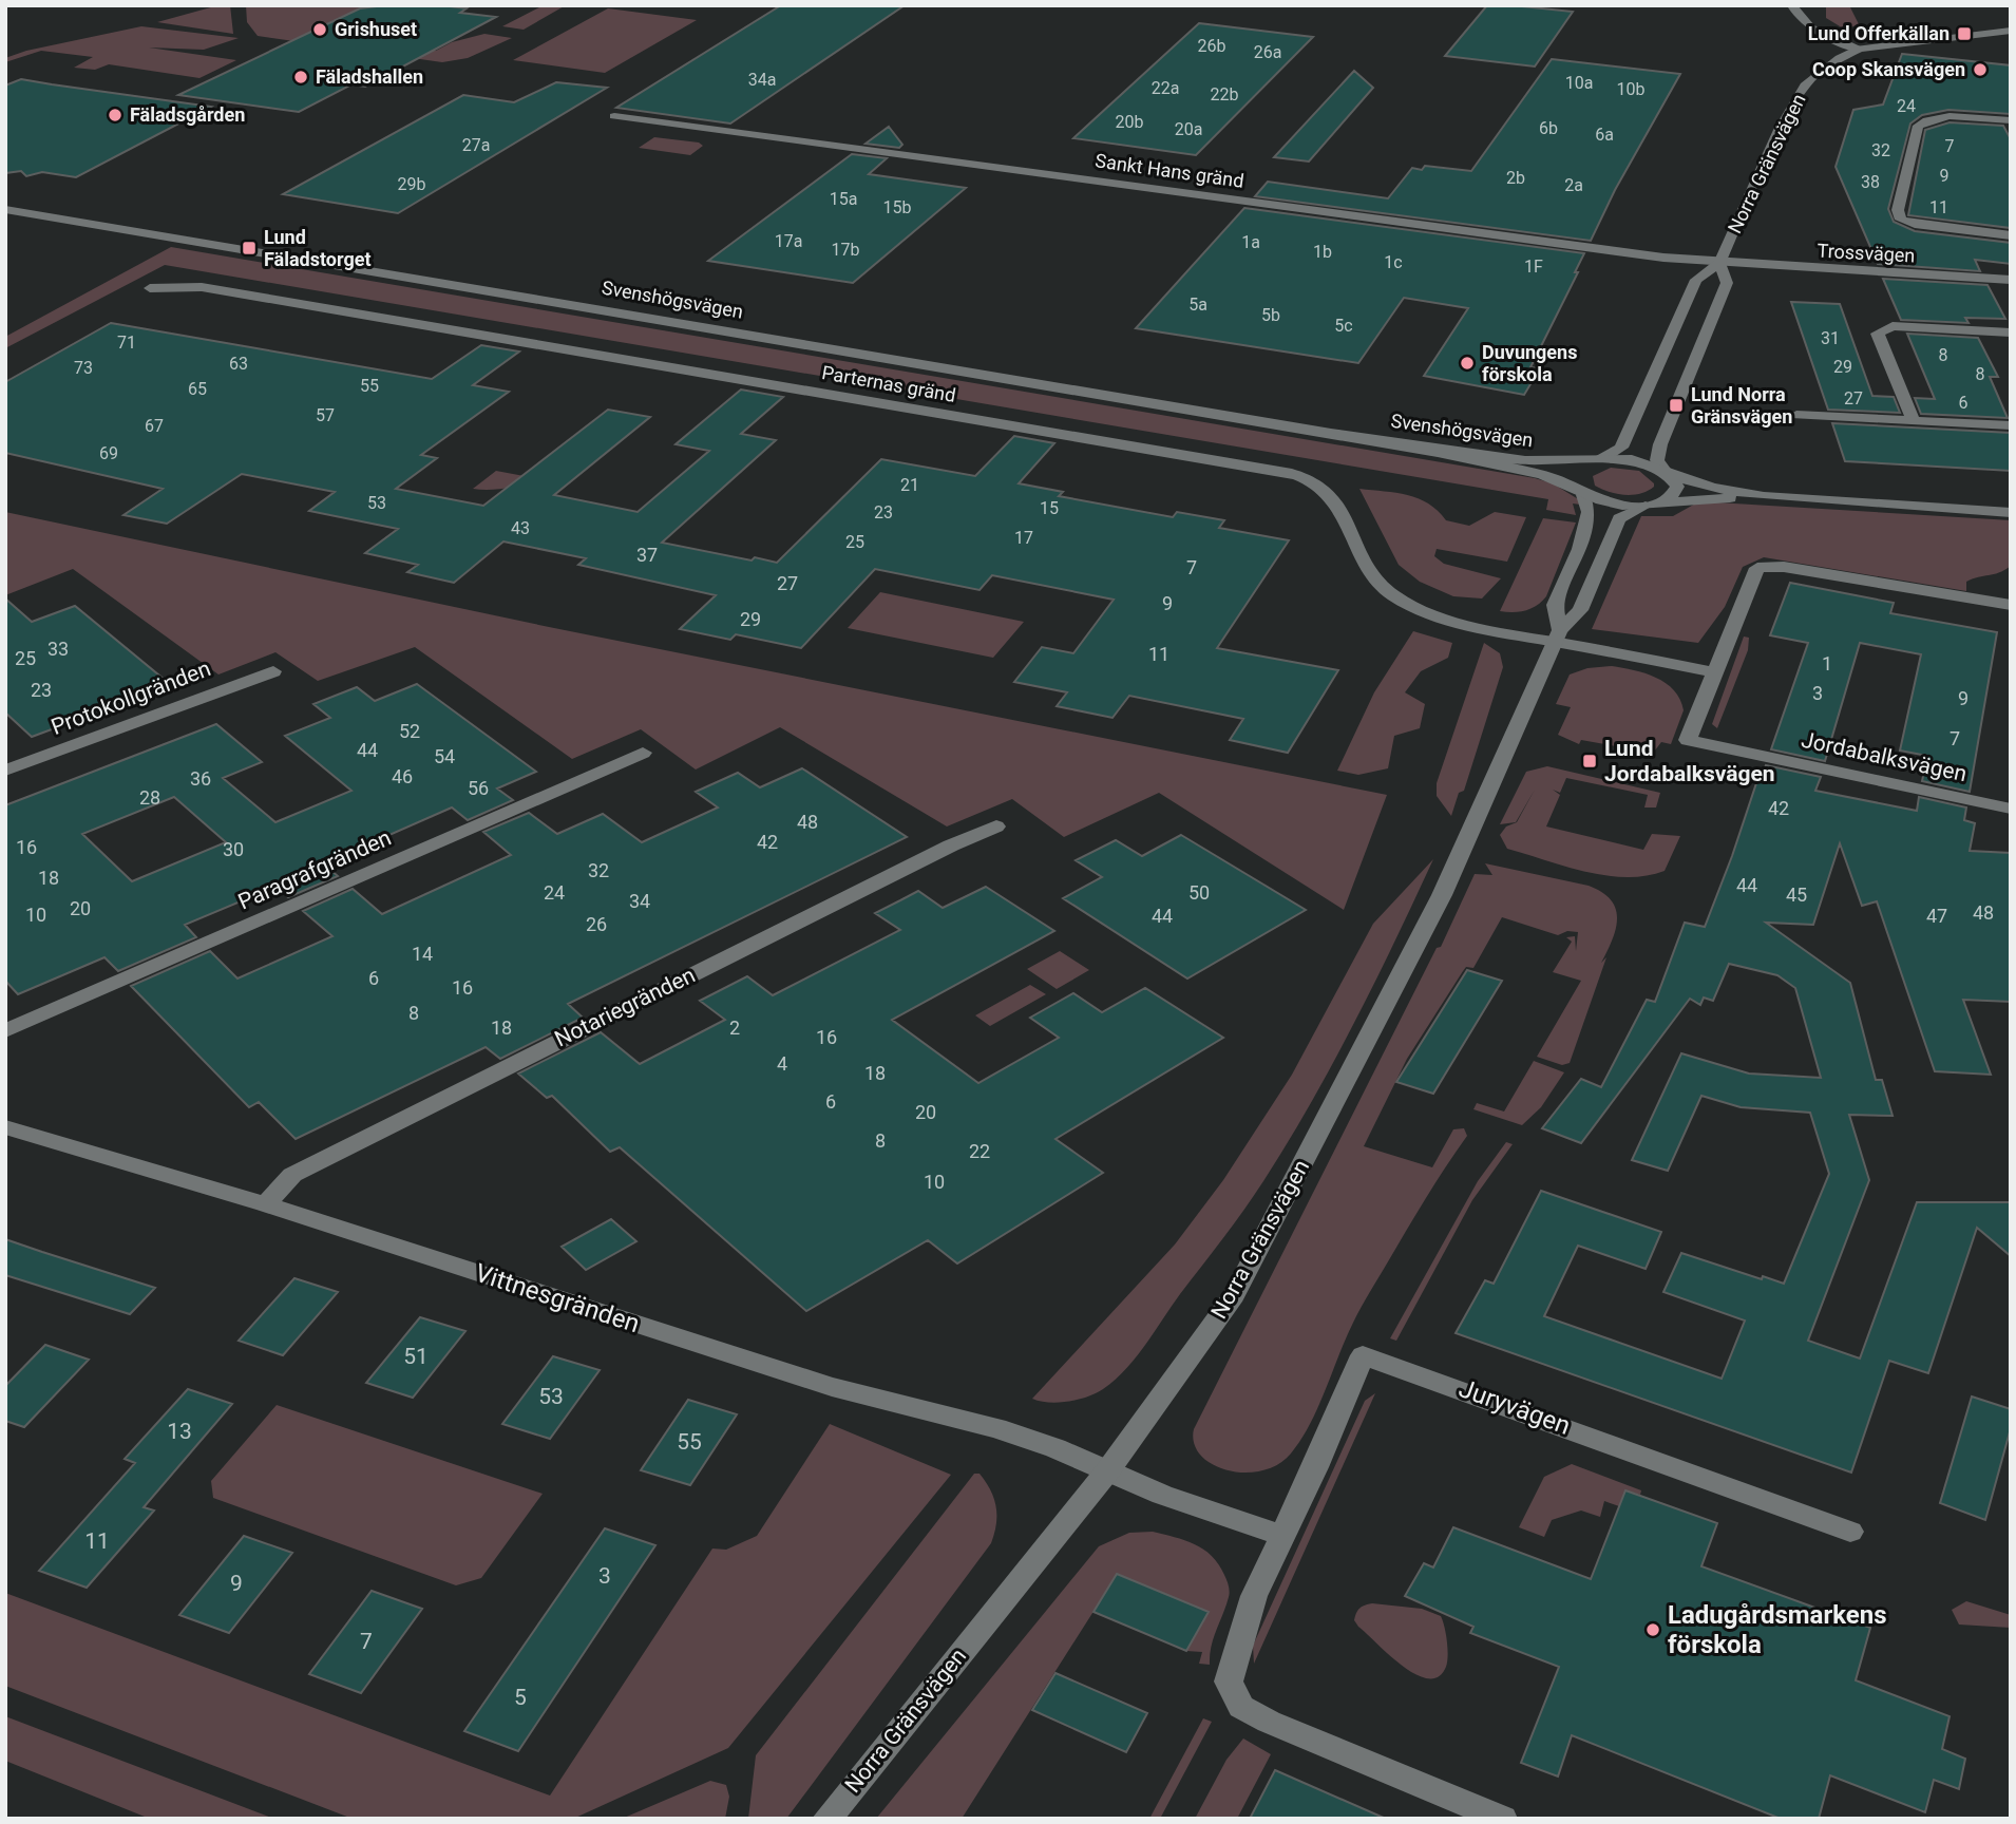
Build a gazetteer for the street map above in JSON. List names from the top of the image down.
{
  "streets": {
    "street": [
      "Norra Gränsvägen",
      "Sankt Hans gränd",
      "Trossvägen",
      "Svenshögsvägen",
      "Parternas gränd",
      "Protokollgränden",
      "Jordabalksvägen",
      "Paragrafgränden",
      "Notariegränden",
      "Vittnesgränden",
      "Juryvägen"
    ]
  },
  "crossings": [
    ["Norra Gränsvägen", "Sankt Hans gränd"],
    ["Norra Gränsvägen", "Trossvägen"],
    ["Norra Gränsvägen", "Svenshögsvägen"],
    ["Norra Gränsvägen", "Parternas gränd"],
    ["Norra Gränsvägen", "Vittnesgränden"],
    ["Sankt Hans gränd", "Trossvägen"],
    ["Notariegränden", "Vittnesgränden"]
  ],
  "places": {
    "other": [
      "Grishuset",
      "Coop Skansvägen",
      "Fäladshallen",
      "Fäladsgården",
      "Duvungens förskola",
      "Ladugårdsmarkens förskola"
    ],
    "transit": [
      "Lund Offerkällan",
      "Lund Fäladstorget",
      "Lund Norra Gränsvägen",
      "Lund Jordabalksvägen"
    ]
  },
  "house_numbers": [
    "26b",
    "26a",
    "34a",
    "10a",
    "22a",
    "10b",
    "22b",
    "24",
    "20b",
    "6b",
    "20a",
    "6a",
    "27a",
    "7",
    "32",
    "9",
    "2b",
    "38",
    "29b",
    "2a",
    "15a",
    "15b",
    "11",
    "17a",
    "1a",
    "17b",
    "1b",
    "1c",
    "1F",
    "5a",
    "5b",
    "5c",
    "31",
    "71",
    "8",
    "63",
    "29",
    "73",
    "8",
    "55",
    "65",
    "27",
    "6",
    "57",
    "67",
    "69",
    "21",
    "53",
    "15",
    "23",
    "43",
    "17",
    "25",
    "37",
    "7",
    "27",
    "9",
    "29",
    "33",
    "11",
    "25",
    "1",
    "23",
    "3",
    "9",
    "52",
    "7",
    "44",
    "54",
    "46",
    "36",
    "56",
    "28",
    "42",
    "48",
    "42",
    "16",
    "30",
    "32",
    "18",
    "44",
    "24",
    "50",
    "45",
    "34",
    "20",
    "48",
    "10",
    "44",
    "47",
    "26",
    "14",
    "6",
    "16",
    "8",
    "18",
    "2",
    "16",
    "4",
    "18",
    "6",
    "20",
    "8",
    "22",
    "10",
    "51",
    "53",
    "13",
    "55",
    "11",
    "3",
    "9",
    "7",
    "5"
  ]
}
